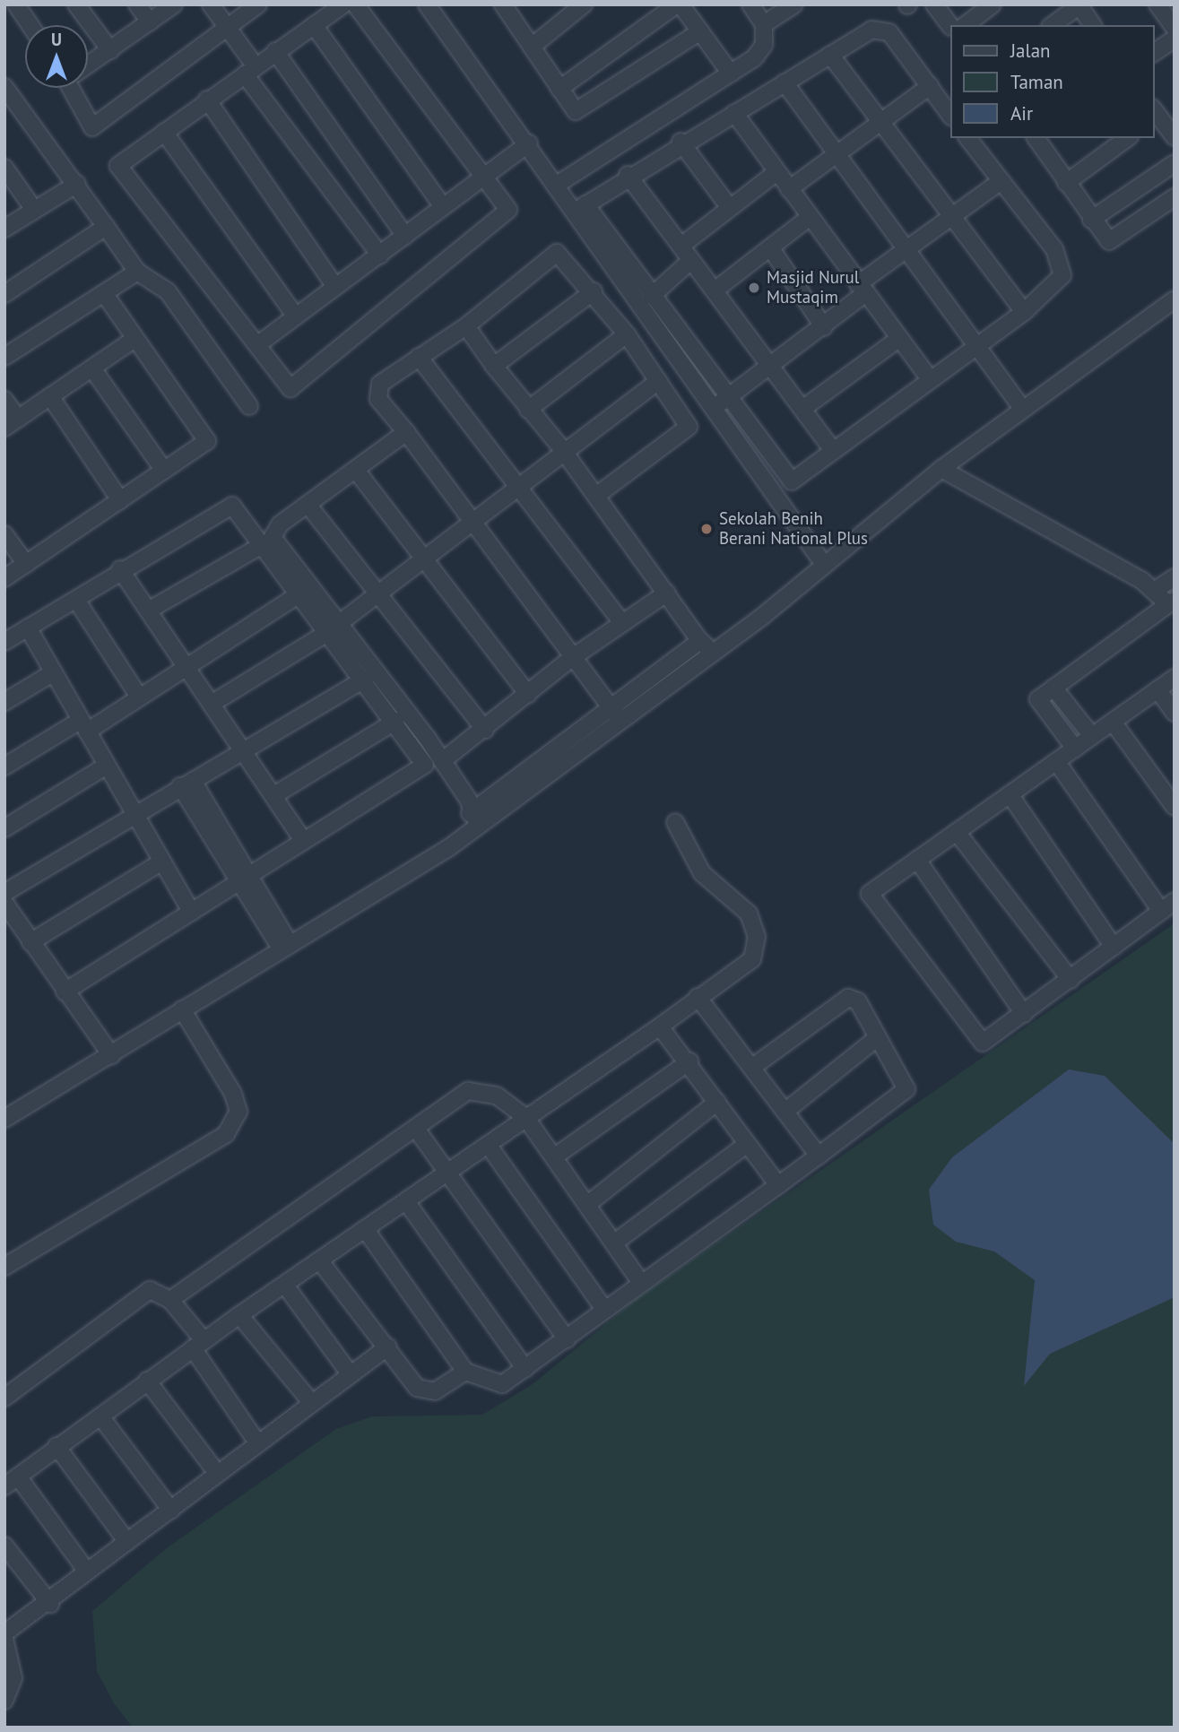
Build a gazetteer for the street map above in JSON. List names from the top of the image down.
{
  "places": ["Masjid Nurul Mustaqim", "Sekolah Benih Berani National Plus"],
  "legend": ["Jalan", "Taman", "Air"],
  "north": "top"
}
